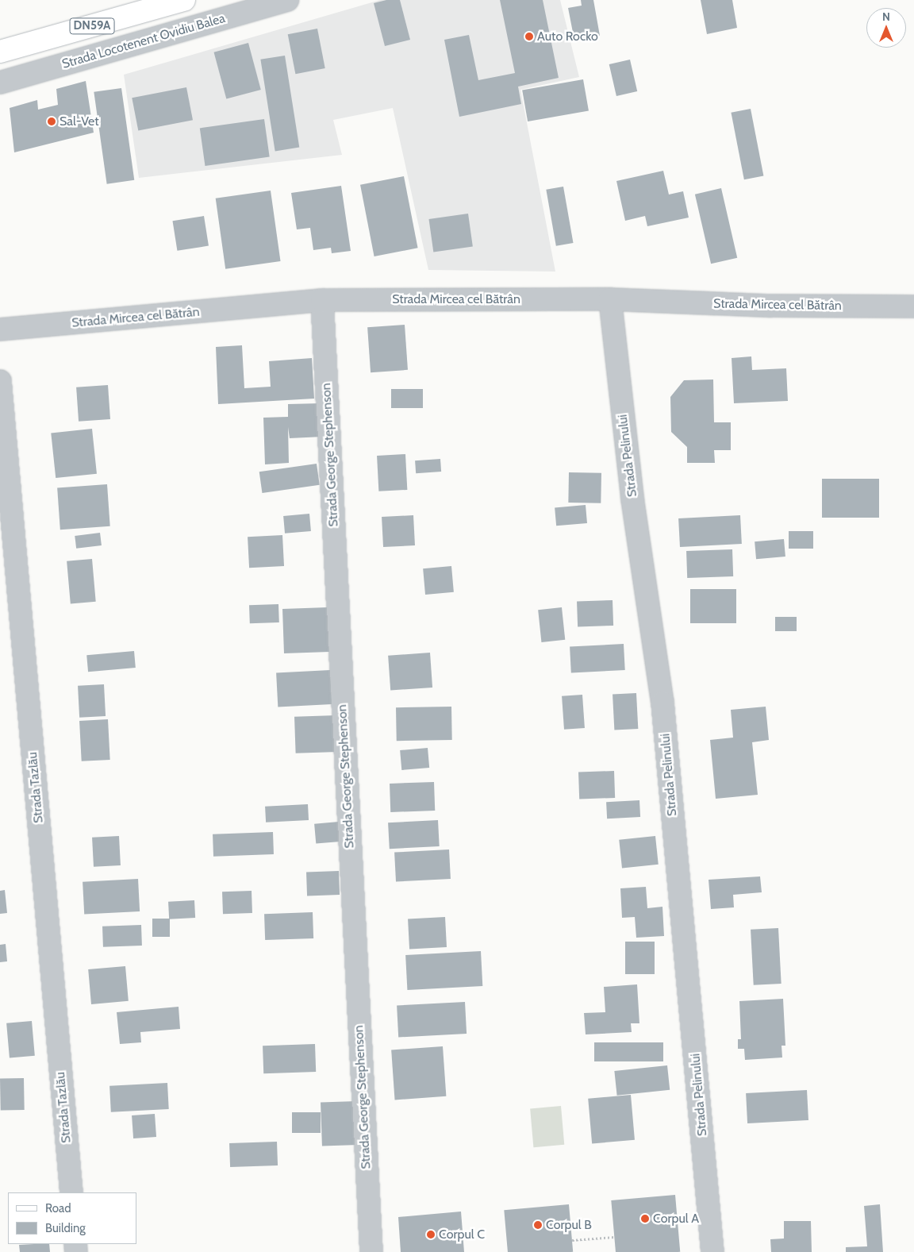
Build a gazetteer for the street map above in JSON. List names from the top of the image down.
{
  "streets": {
    "main road": ["DN59A"],
    "street": [
      "Strada Locotenent Ovidiu Balea",
      "Strada Mircea cel Bătrân",
      "Strada George Stephenson",
      "Strada Pelinului",
      "Strada Tazlău"
    ]
  },
  "crossings": [
    ["Strada Mircea cel Bătrân", "Strada George Stephenson"],
    ["Strada Mircea cel Bătrân", "Strada Pelinului"]
  ],
  "places": [
    "Auto Rocko",
    "Sal-Vet",
    "Corpul A",
    "Corpul B",
    "Corpul C"
  ],
  "legend": ["Road", "Building"],
  "north": "top"
}
